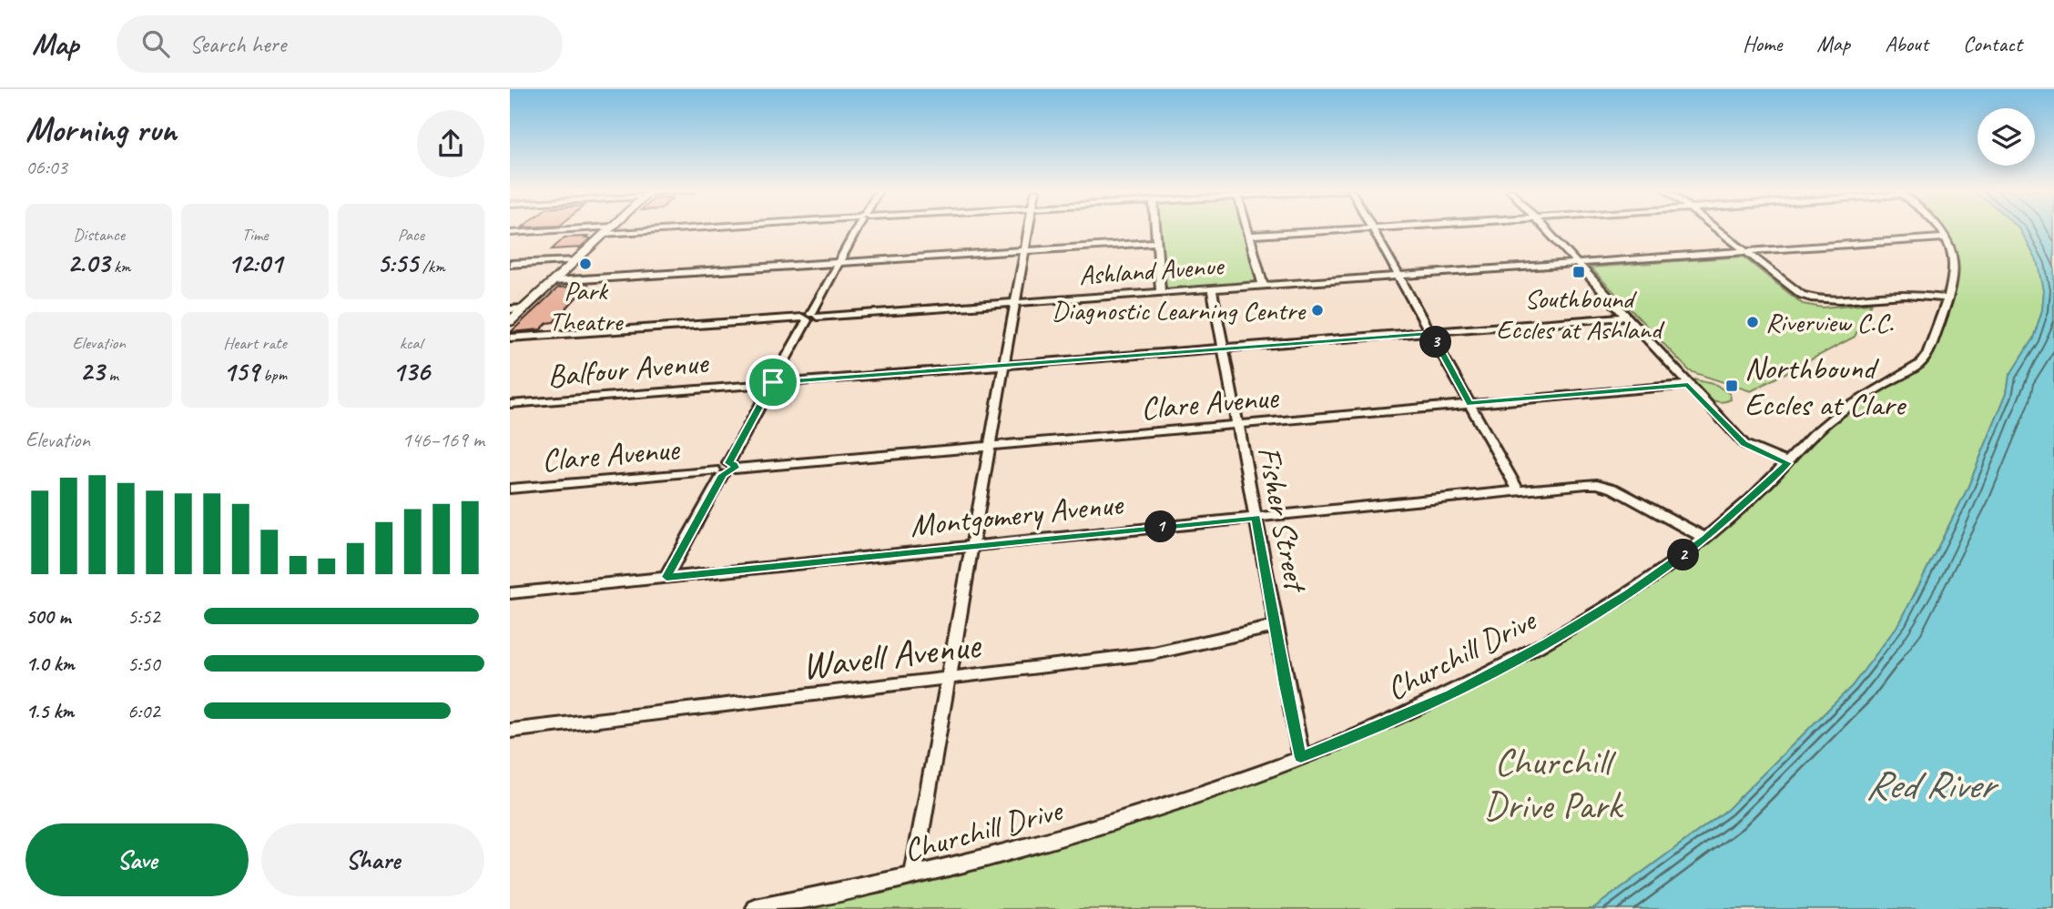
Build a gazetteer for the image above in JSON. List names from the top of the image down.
{
  "streets": {
    "street": [
      "Ashland Avenue",
      "Balfour Avenue",
      "Clare Avenue",
      "Montgomery Avenue",
      "Fisher Street",
      "Wavell Avenue",
      "Churchill Drive"
    ]
  },
  "crossings": [
    ["Ashland Avenue", "Fisher Street"],
    ["Ashland Avenue", "Churchill Drive"],
    ["Balfour Avenue", "Fisher Street"],
    ["Clare Avenue", "Fisher Street"],
    ["Montgomery Avenue", "Fisher Street"],
    ["Montgomery Avenue", "Churchill Drive"],
    ["Fisher Street", "Wavell Avenue"],
    ["Fisher Street", "Churchill Drive"]
  ],
  "water": ["Red River"],
  "parks": ["Churchill Drive Park"],
  "places": {
    "other": ["Park Theatre", "Diagnostic Learning Centre", "Riverview C.C."],
    "transit": ["Southbound Eccles at Ashland", "Northbound Eccles at Clare"]
  },
  "page": {
    "header": "Map",
    "search": "Search here",
    "nav": [
      "Home",
      "Map",
      "About",
      "Contact"
    ],
    "heading": ["Morning run", "06:03"],
    "stats": [
      ["Distance", "2.03 km"],
      ["Time", "12:01"],
      ["Pace", "5:55 /km"],
      ["Elevation", "23 m"],
      ["Heart rate", "159 bpm"],
      ["kcal", "136"]
    ],
    "pins": ["3", "1", "2"],
    "chart": ["Elevation", "146–169 m"],
    "list": [
      {
        "name": "500 m",
        "note": "5:52"
      },
      {
        "name": "1.0 km",
        "note": "5:50"
      },
      {
        "name": "1.5 km",
        "note": "6:02"
      }
    ],
    "buttons": ["Save", "Share"]
  }
}
